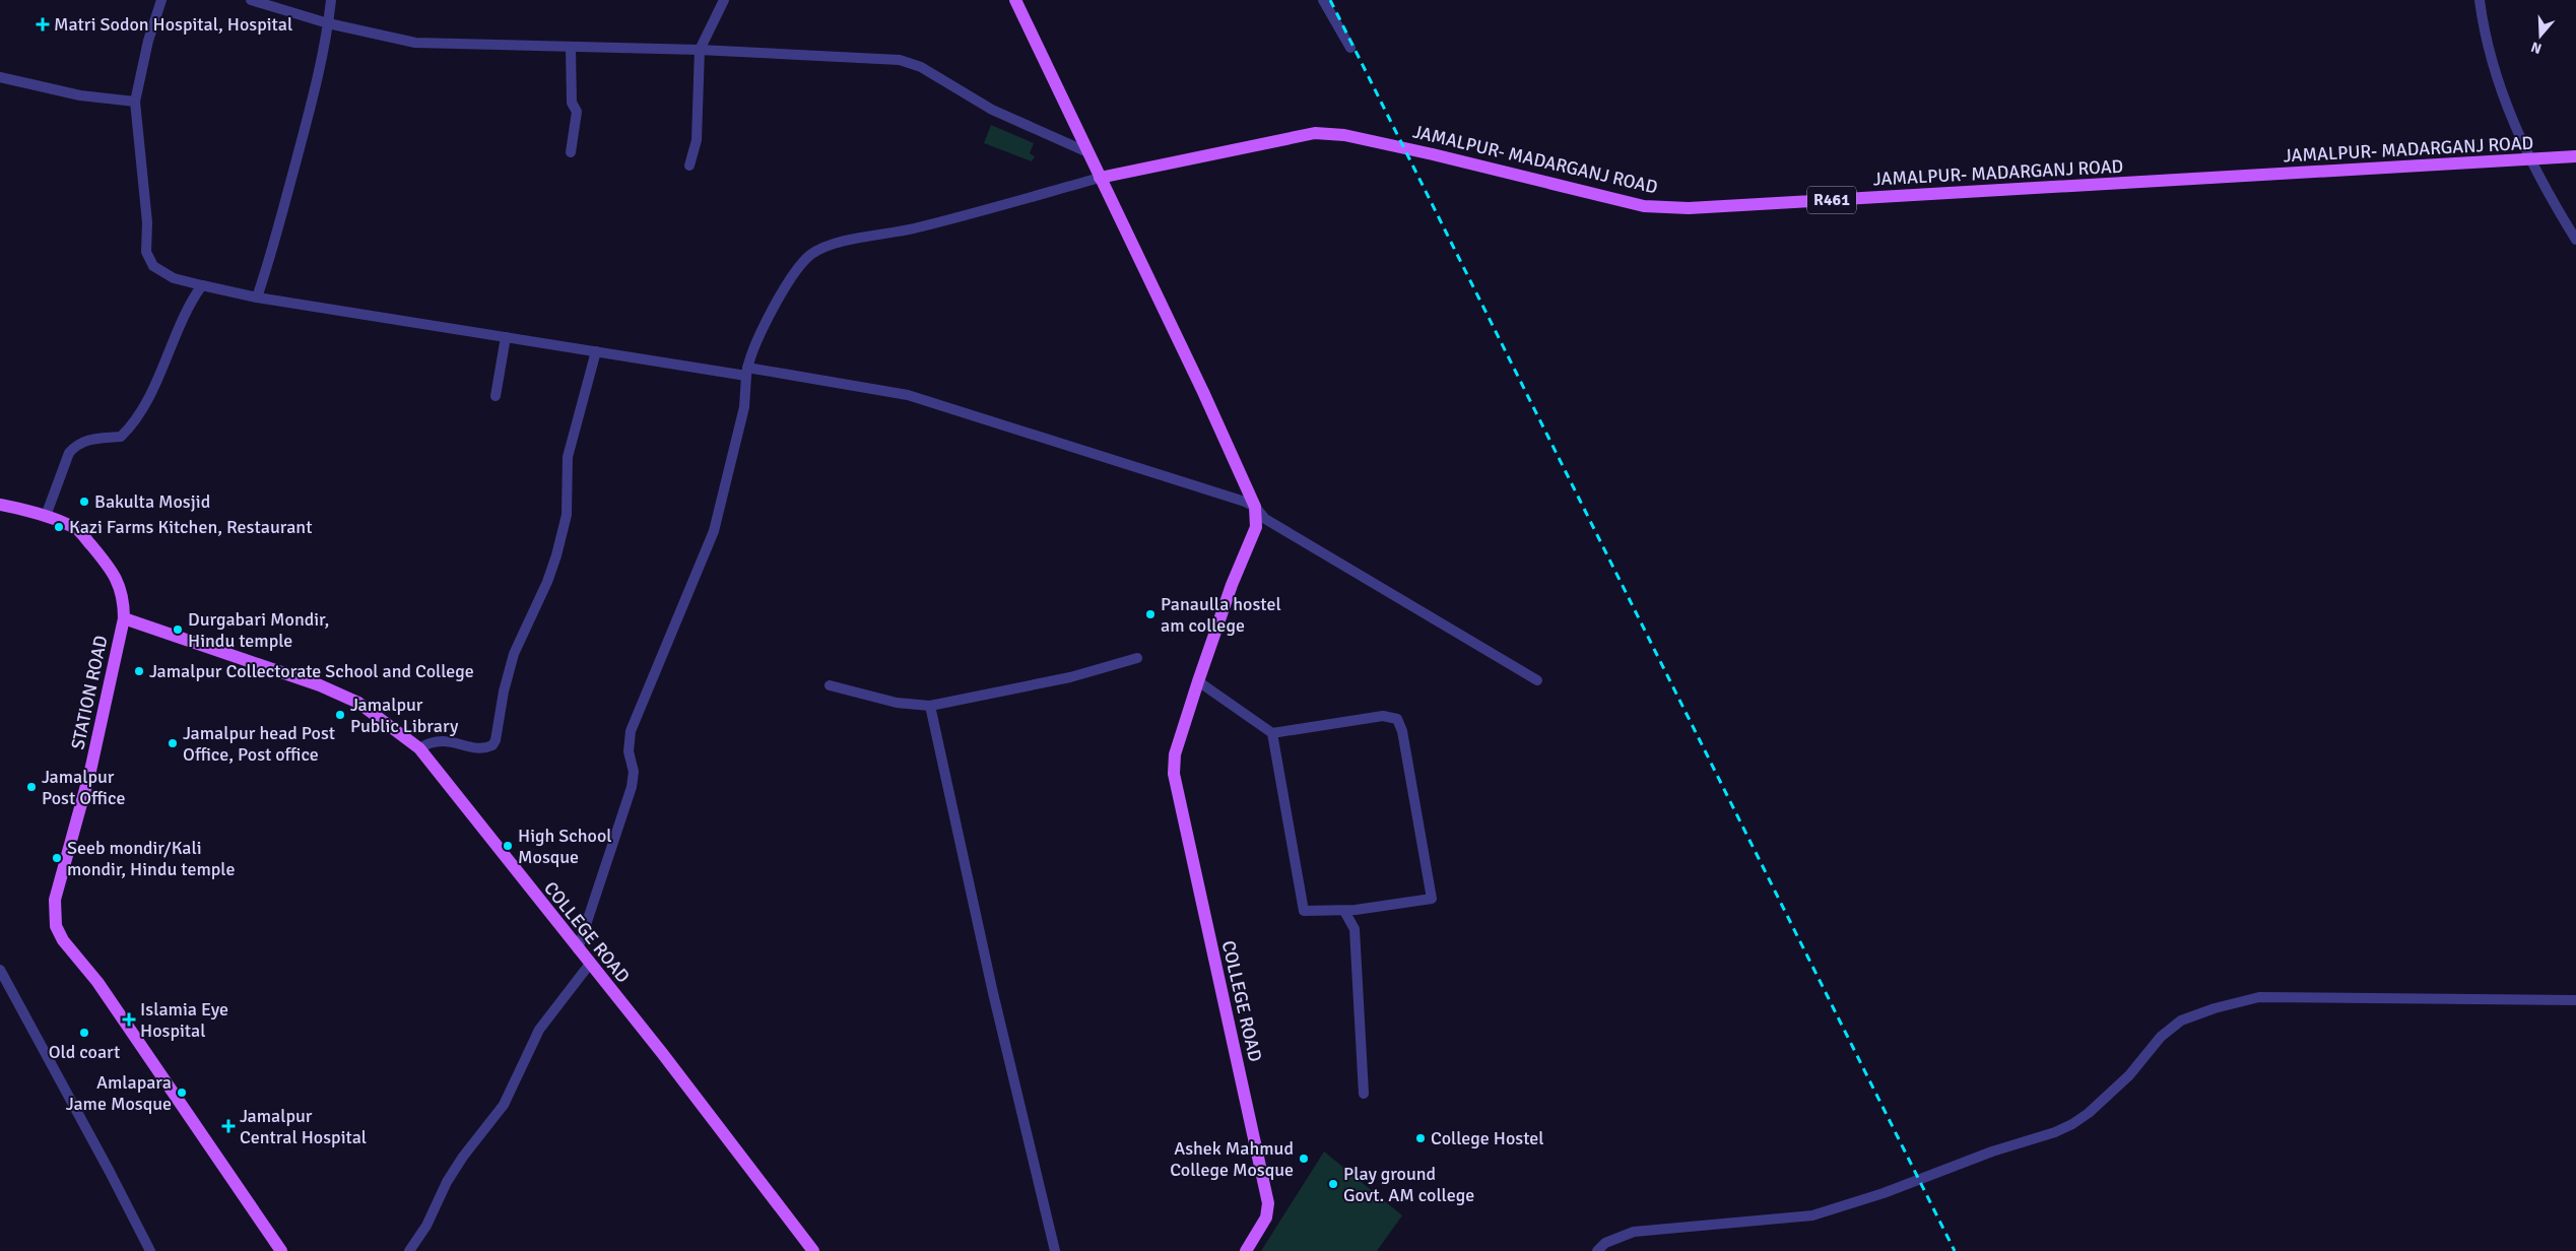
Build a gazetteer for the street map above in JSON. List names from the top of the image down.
{
  "streets": {
    "main road": [
      "JAMALPUR- MADARGANJ ROAD",
      "R461",
      "STATION ROAD",
      "COLLEGE ROAD"
    ]
  },
  "crossings": [
    ["STATION ROAD", "COLLEGE ROAD"]
  ],
  "places": {
    "health": ["Matri Sodon Hospital, Hospital", "Islamia Eye Hospital", "Jamalpur Central Hospital"],
    "other": [
      "Bakulta Mosjid",
      "Kazi Farms Kitchen, Restaurant",
      "Panaulla hostel am college",
      "Durgabari Mondir, Hindu temple",
      "Jamalpur Collectorate School and College",
      "Jamalpur Public Library",
      "Jamalpur head Post Office, Post office",
      "Jamalpur Post Office",
      "High School Mosque",
      "Seeb mondir/Kali mondir, Hindu temple",
      "Old coart",
      "Amlapara Jame Mosque",
      "College Hostel",
      "Ashek Mahmud College Mosque",
      "Play ground Govt. AM college"
    ]
  },
  "north": "bottom"
}
